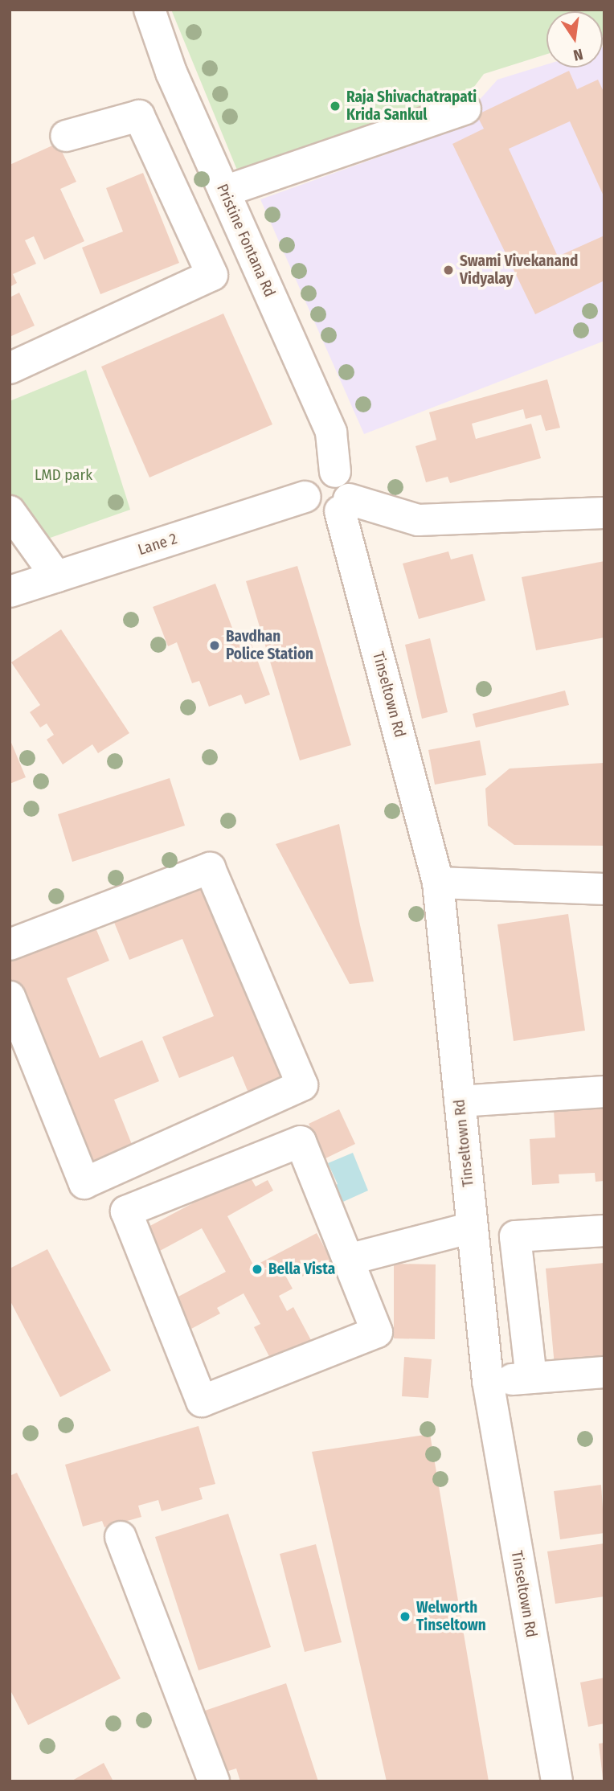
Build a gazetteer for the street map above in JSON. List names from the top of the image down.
{
  "streets": {
    "street": ["Pristine Fontana Rd", "Lane 2", "Tinseltown Rd"]
  },
  "crossings": [
    ["Pristine Fontana Rd", "Lane 2"],
    ["Pristine Fontana Rd", "Tinseltown Rd"],
    ["Lane 2", "Tinseltown Rd"]
  ],
  "parks": ["LMD park"],
  "places": [
    "Raja Shivachatrapati Krida Sankul",
    "Swami Vivekanand Vidyalay",
    "Bavdhan Police Station",
    "Bella Vista",
    "Welworth Tinseltown"
  ],
  "north": "bottom"
}
